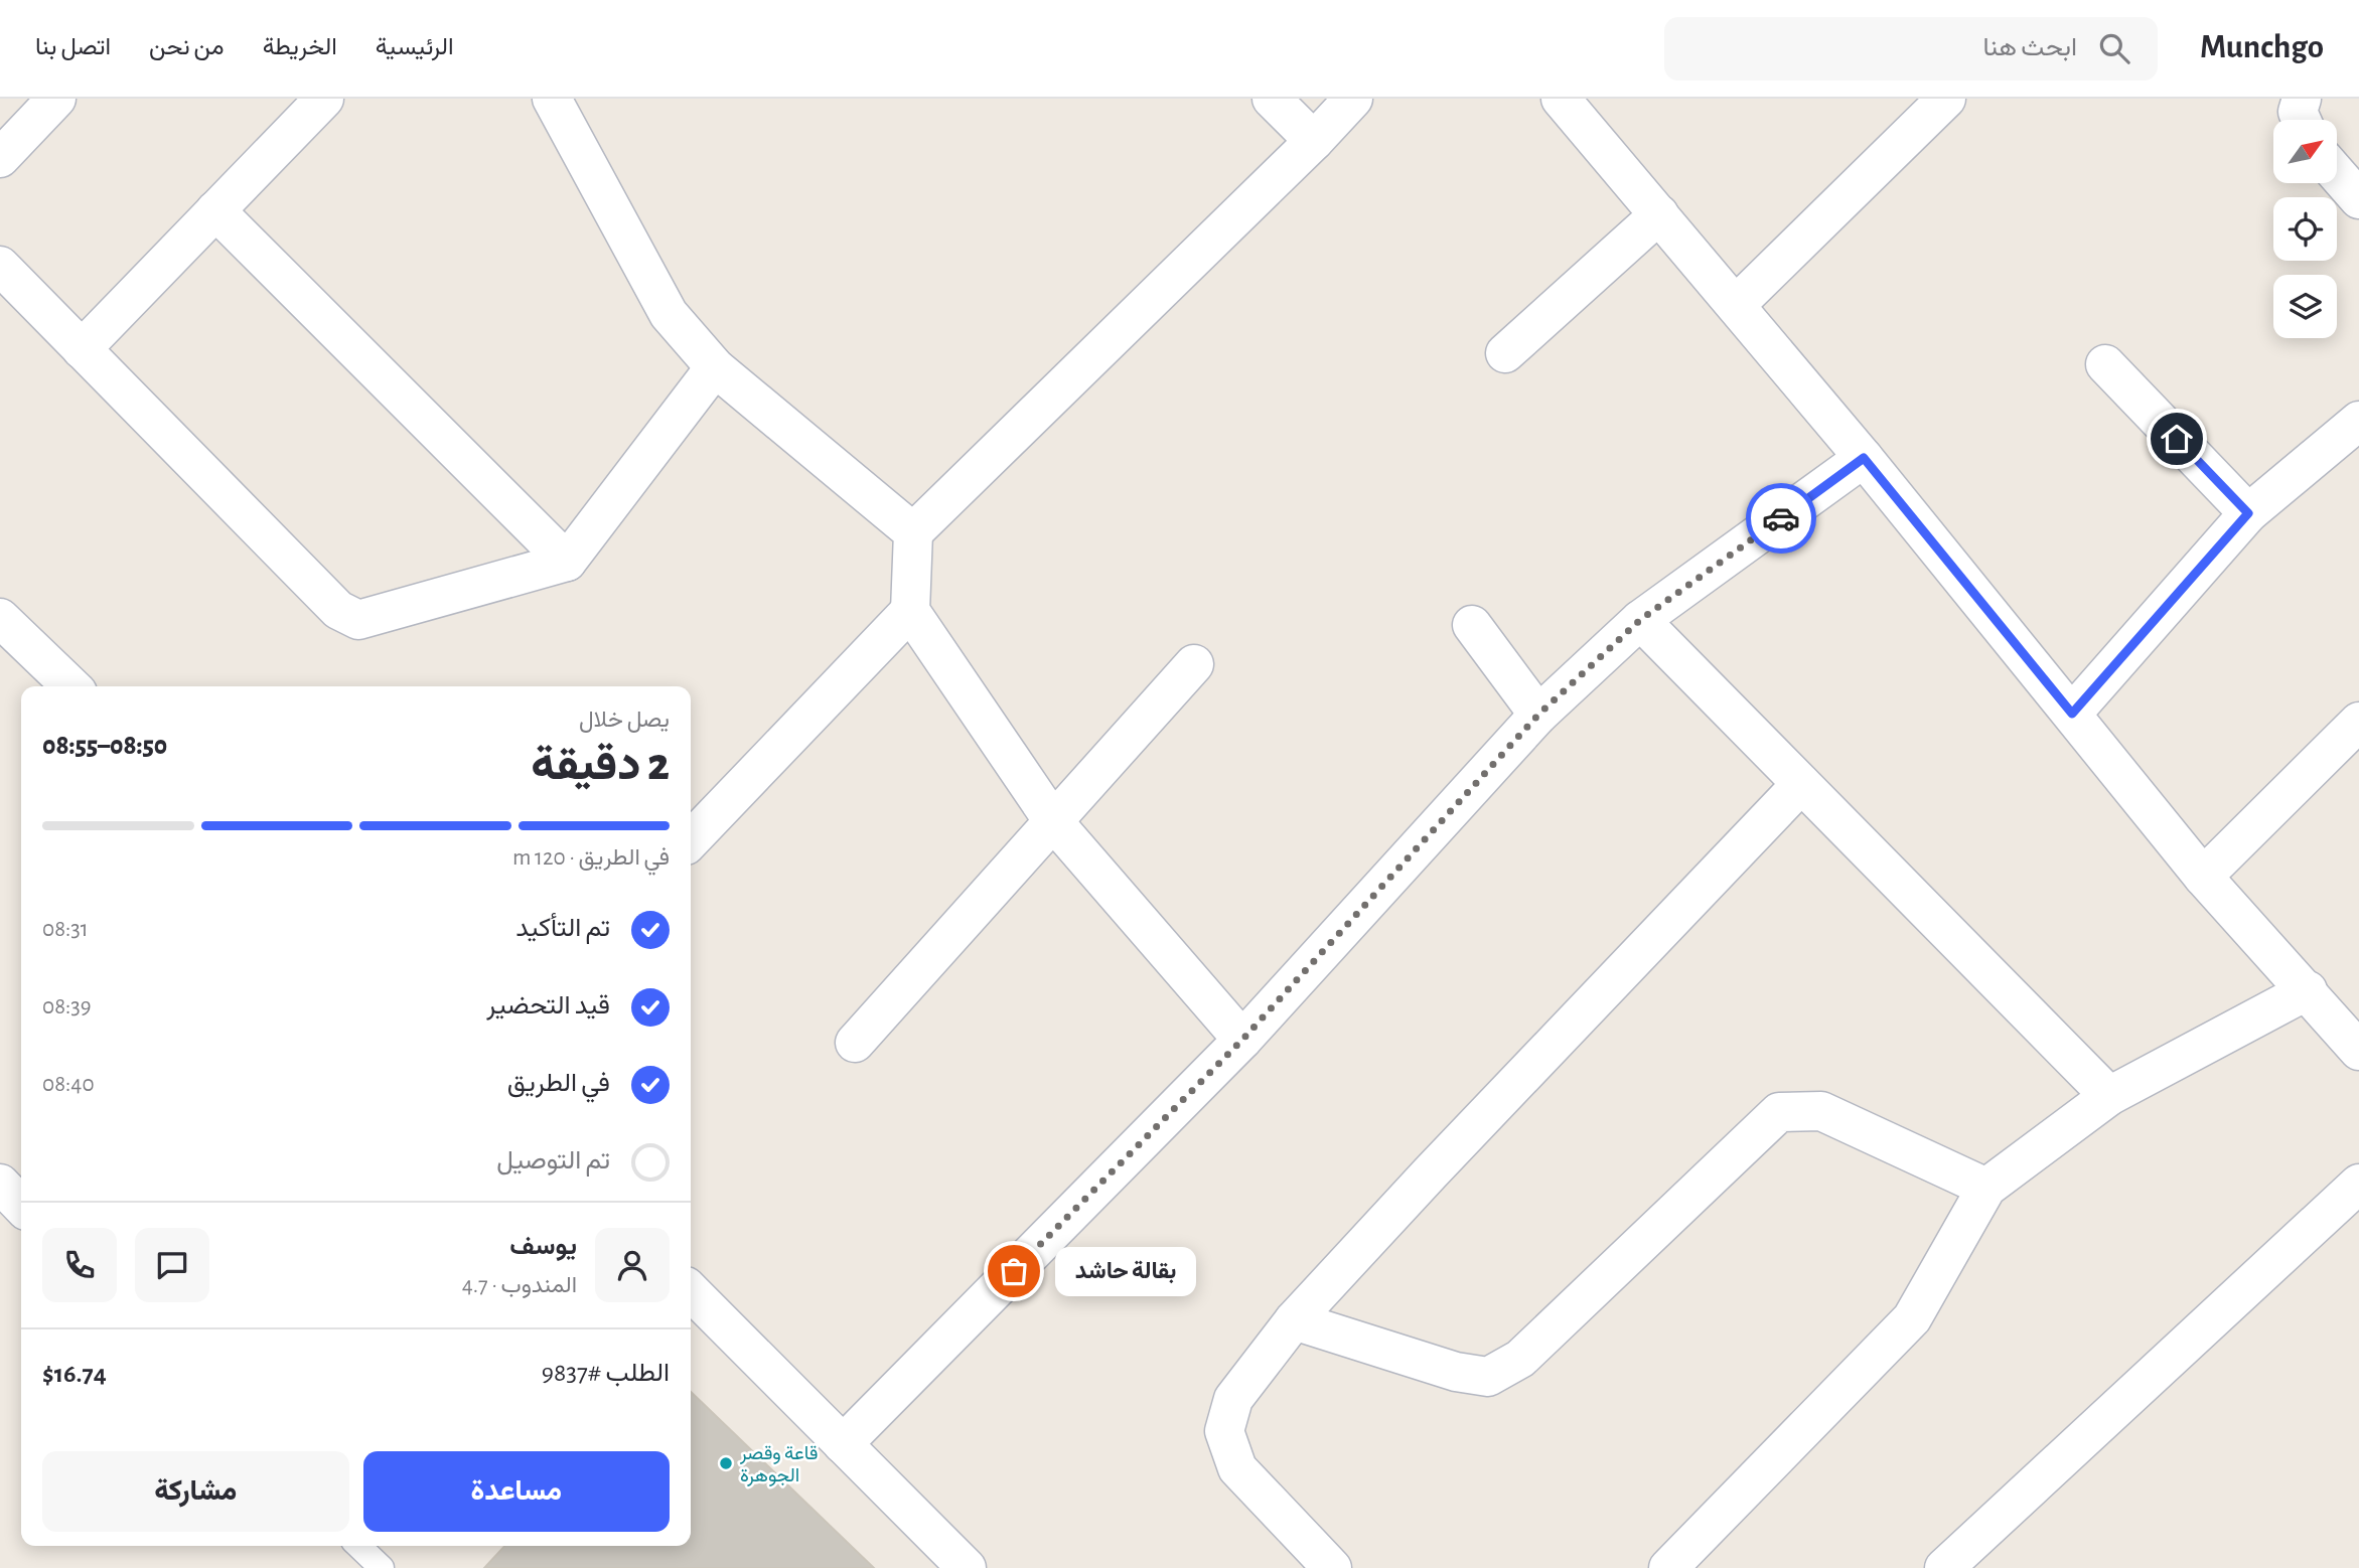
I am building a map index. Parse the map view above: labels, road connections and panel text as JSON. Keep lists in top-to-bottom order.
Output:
{
  "places": ["بقالة حاشد", "قاعة وقصر الجوهرة"],
  "north": "top right",
  "page": {
    "header": "Munchgo",
    "search": "ابحث هنا",
    "nav": [
      "الرئيسية",
      "الخريطة",
      "من نحن",
      "اتصل بنا"
    ],
    "heading": ["2 دقيقة", "يصل خلال", "08:50–08:55"],
    "panel": [
      "يوسف",
      "المندوب · 4.7",
      "الطلب #9837",
      "$16.74"
    ],
    "bar": "في الطريق · 120 m",
    "list": [
      ["تم التأكيد", "08:31"],
      ["قيد التحضير", "08:39"],
      ["في الطريق", "08:40"],
      "تم التوصيل"
    ],
    "bubble": "بقالة حاشد",
    "buttons": ["مساعدة", "مشاركة"]
  }
}
